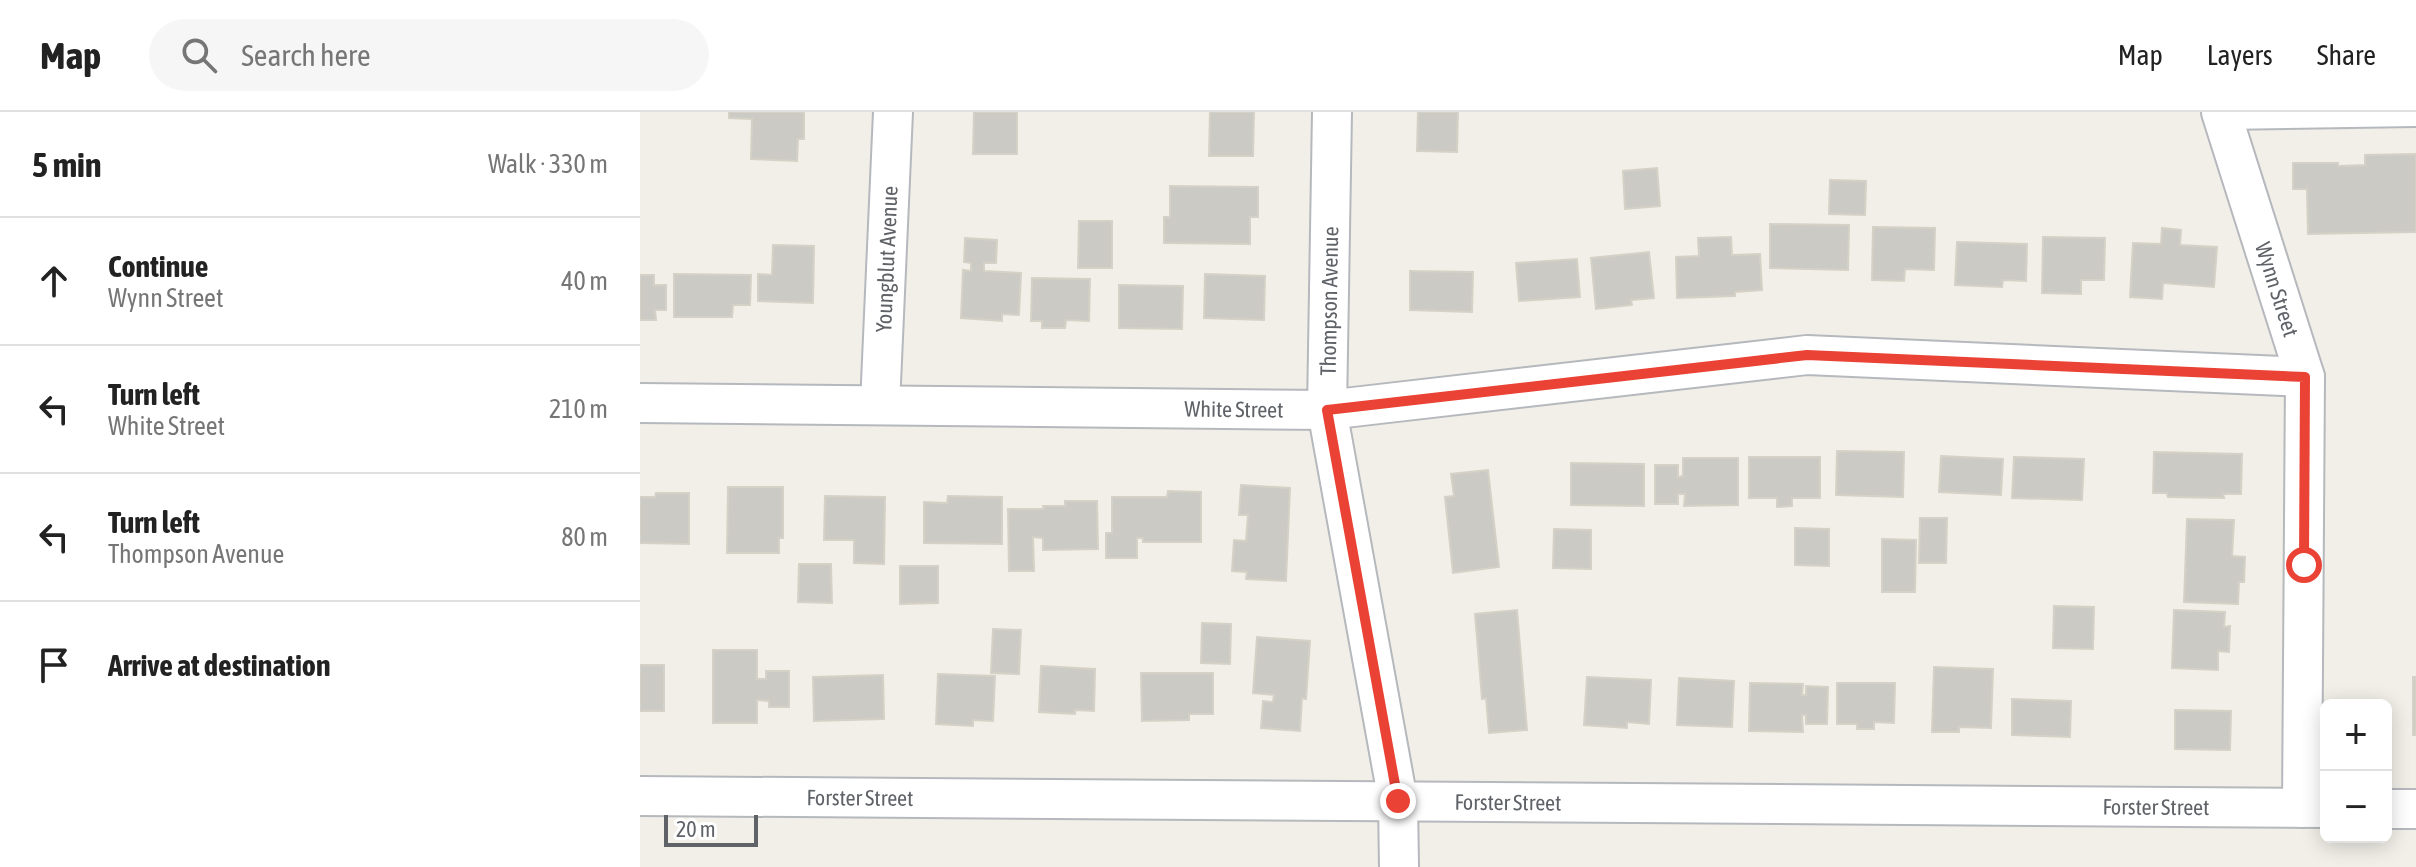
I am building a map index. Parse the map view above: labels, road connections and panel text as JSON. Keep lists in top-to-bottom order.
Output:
{
  "streets": {
    "street": [
      "Youngblut Avenue",
      "Wynn Street",
      "Thompson Avenue",
      "White Street",
      "Forster Street"
    ]
  },
  "crossings": [
    ["Youngblut Avenue", "White Street"],
    ["Wynn Street", "White Street"],
    ["Wynn Street", "Forster Street"],
    ["Thompson Avenue", "White Street"],
    ["Thompson Avenue", "Forster Street"]
  ],
  "scale_bar": "20 m",
  "page": {
    "header": "Map",
    "search": "Search here",
    "nav": ["Map", "Layers", "Share"],
    "heading": ["5 min", "Walk · 330 m"],
    "list": [
      ["Continue", "Wynn Street", "40 m"],
      ["Turn left", "White Street", "210 m"],
      ["Turn left", "Thompson Avenue", "80 m"],
      "Arrive at destination"
    ],
    "map_buttons": ["+", "−"],
    "scale": "20 m"
  }
}
